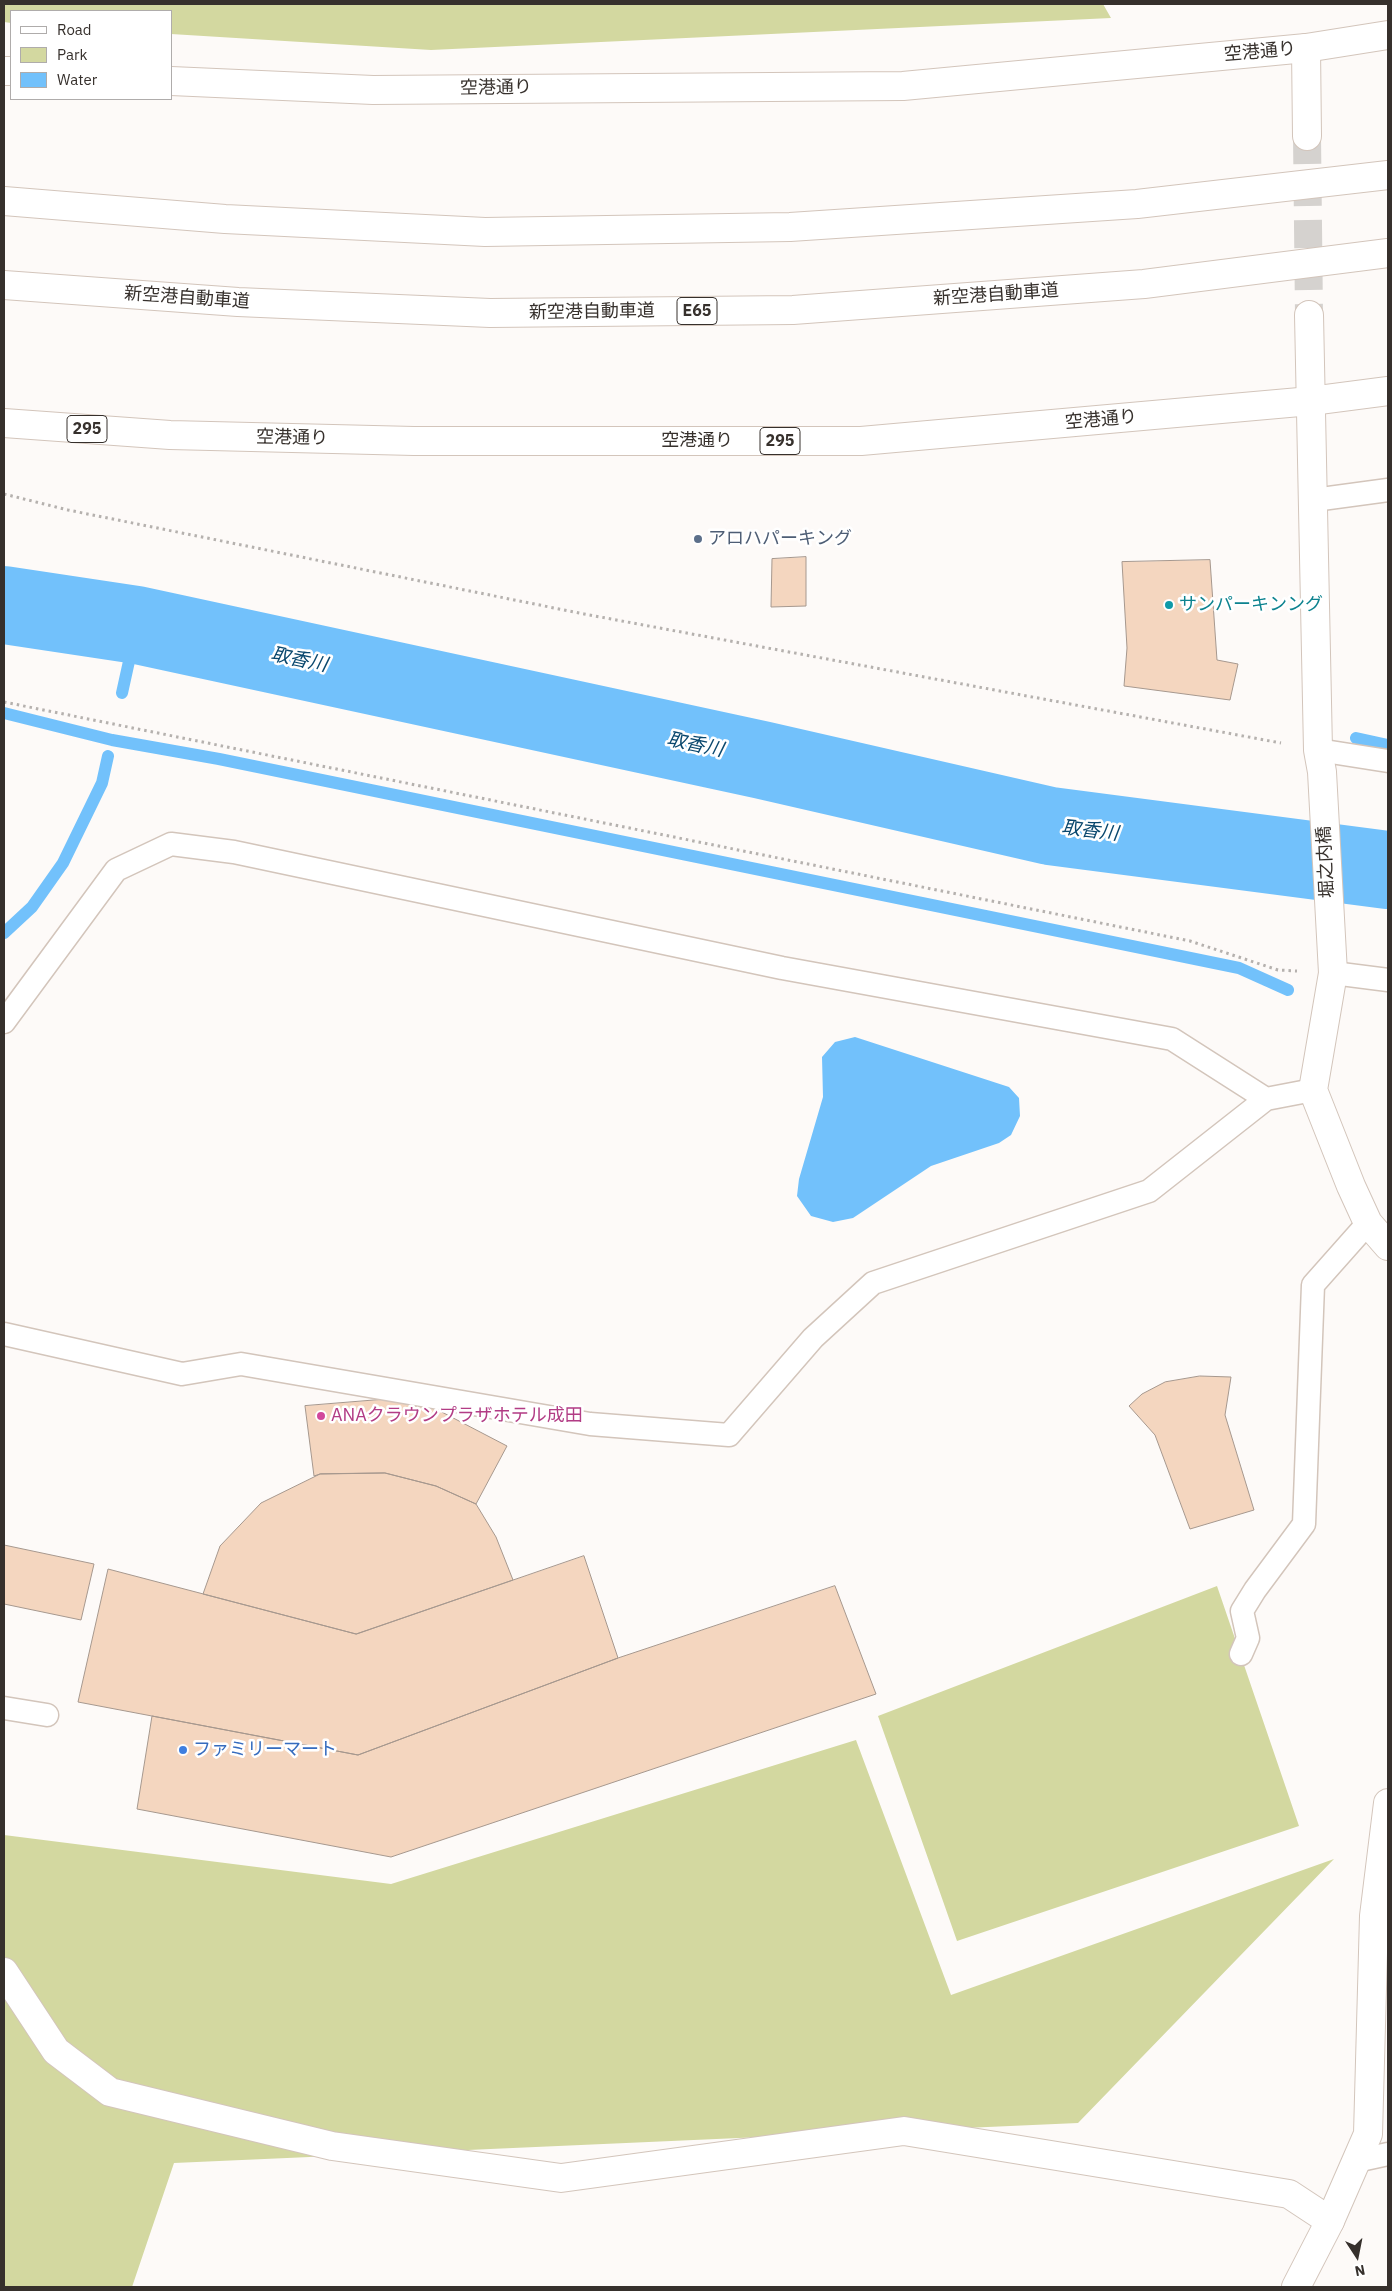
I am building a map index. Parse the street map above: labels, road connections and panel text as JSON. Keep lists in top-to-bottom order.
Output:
{
  "streets": {
    "main road": [
      "空港通り",
      "新空港自動車道",
      "E65",
      "295",
      "堀之内橋"
    ]
  },
  "crossings": [
    ["空港通り", "堀之内橋"]
  ],
  "water": ["取香川"],
  "places": [
    "アロハパーキング",
    "サンパーキンング",
    "ANAクラウンプラザホテル成田",
    "ファミリーマート"
  ],
  "legend": ["Road", "Park", "Water"],
  "north": "bottom"
}
